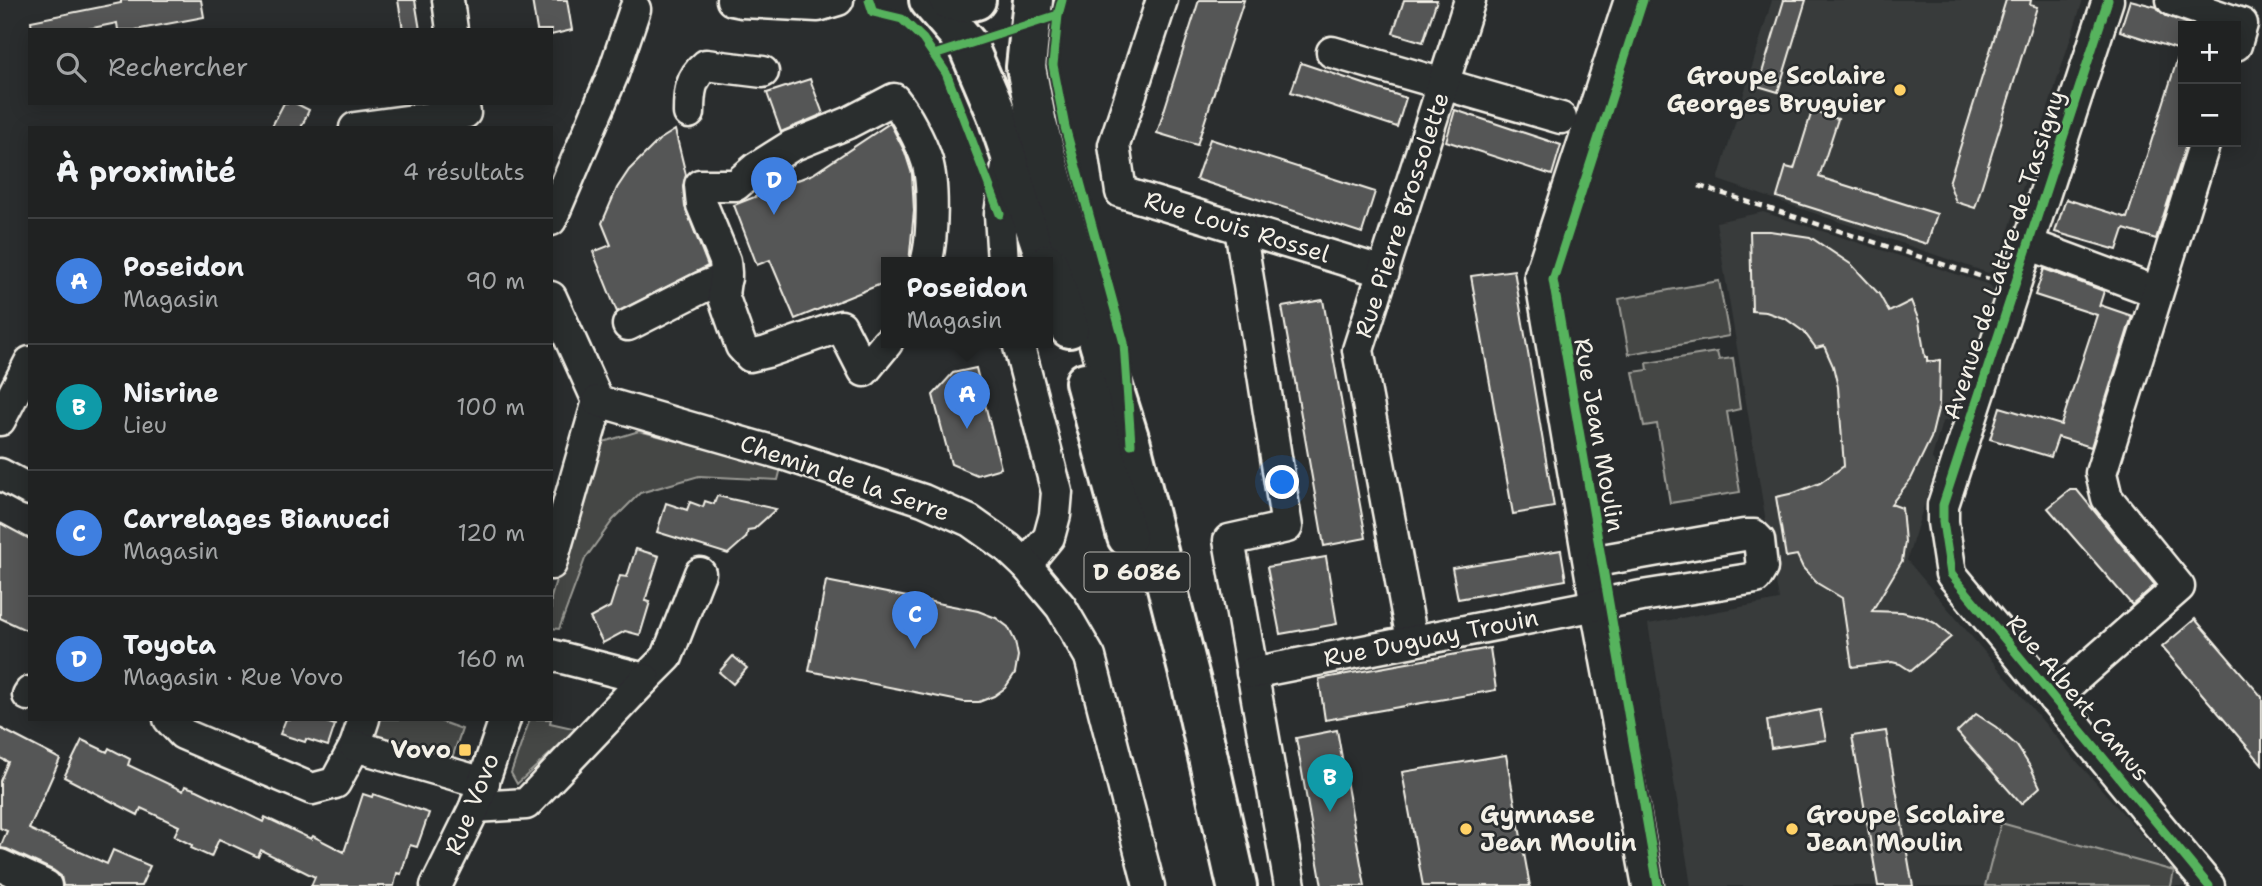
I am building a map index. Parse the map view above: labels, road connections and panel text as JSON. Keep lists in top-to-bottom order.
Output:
{
  "streets": {
    "main road": ["D 6086"],
    "street": [
      "Rue Pierre Brossolette",
      "Rue Louis Rossel",
      "Avenue de Lattre de Tassigny",
      "Rue Jean Moulin",
      "Chemin de la Serre",
      "Rue Duguay Trouin",
      "Rue Albert Camus",
      "Rue Vovo"
    ]
  },
  "crossings": [
    ["Rue Pierre Brossolette", "Rue Louis Rossel"],
    ["Rue Pierre Brossolette", "Rue Duguay Trouin"],
    ["Avenue de Lattre de Tassigny", "Rue Albert Camus"],
    ["Rue Jean Moulin", "Rue Duguay Trouin"]
  ],
  "places": {
    "other": ["Groupe Scolaire Georges Bruguier", "Gymnase Jean Moulin", "Groupe Scolaire Jean Moulin"],
    "transit": ["Vovo"]
  },
  "page": {
    "map_buttons": ["+", "−"],
    "search": "Rechercher",
    "heading": ["À proximité", "4 résultats"],
    "pins": [
      "D",
      "A",
      "C",
      "B"
    ],
    "list": [
      {
        "mark": "A",
        "name": "Poseidon",
        "note": "Magasin",
        "value": "90 m"
      },
      {
        "mark": "B",
        "name": "Nisrine",
        "note": "Lieu",
        "value": "100 m"
      },
      {
        "mark": "C",
        "name": "Carrelages Bianucci",
        "note": "Magasin",
        "value": "120 m"
      },
      {
        "mark": "D",
        "name": "Toyota",
        "note": "Magasin · Rue Vovo",
        "value": "160 m"
      }
    ],
    "popup": ["Poseidon", "Magasin"]
  }
}
